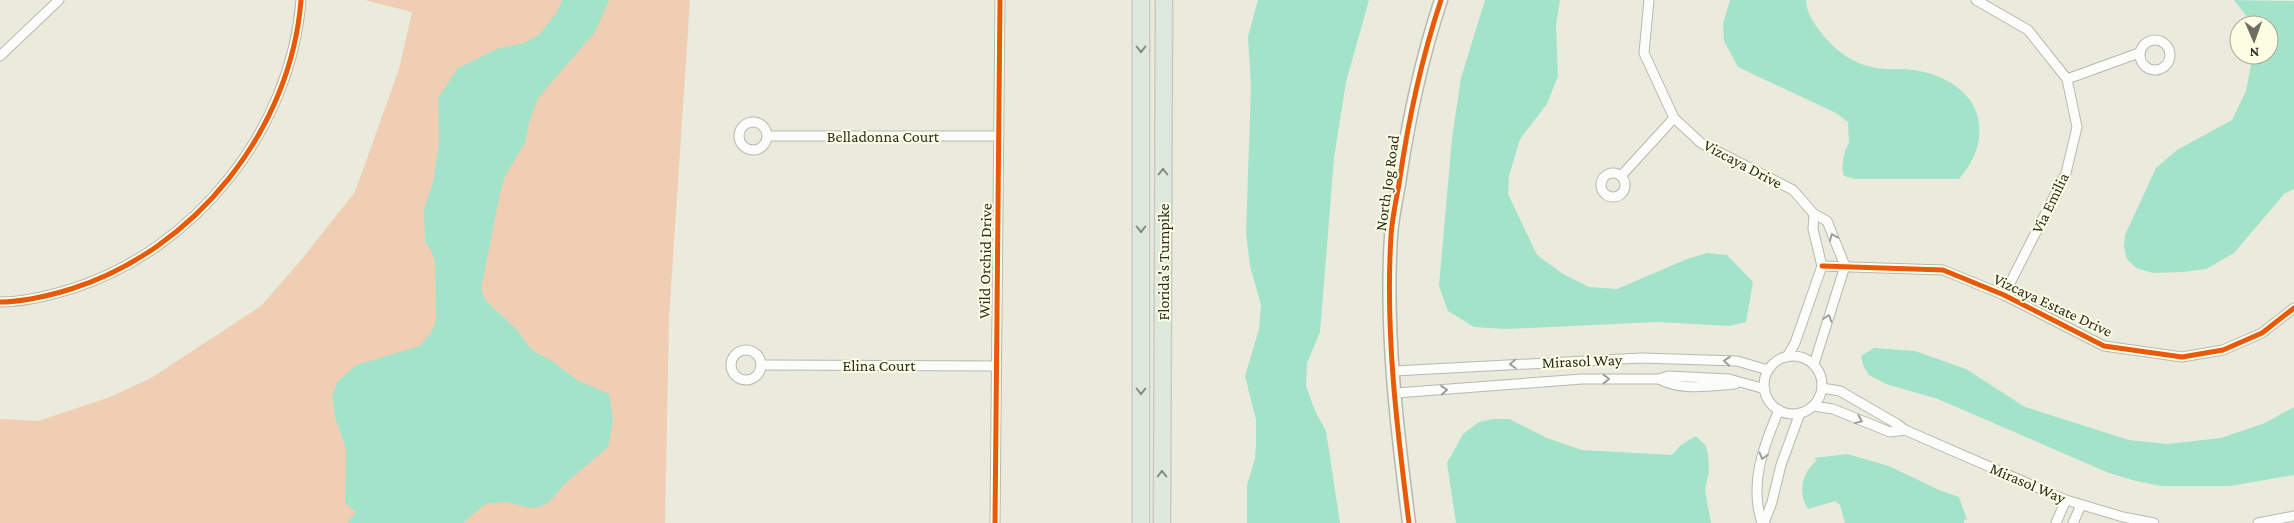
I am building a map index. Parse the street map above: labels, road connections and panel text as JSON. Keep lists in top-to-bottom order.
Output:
{
  "streets": {
    "highway": ["Florida's Turnpike"],
    "street": [
      "Belladonna Court",
      "Vizcaya Drive",
      "North Jog Road",
      "Via Emilia",
      "Wild Orchid Drive",
      "Vizcaya Estate Drive",
      "Mirasol Way",
      "Elina Court"
    ]
  },
  "crossings": [
    ["Belladonna Court", "Wild Orchid Drive"],
    ["Vizcaya Drive", "Vizcaya Estate Drive"],
    ["North Jog Road", "Mirasol Way"],
    ["Via Emilia", "Vizcaya Estate Drive"],
    ["Wild Orchid Drive", "Elina Court"]
  ],
  "north": "bottom"
}
